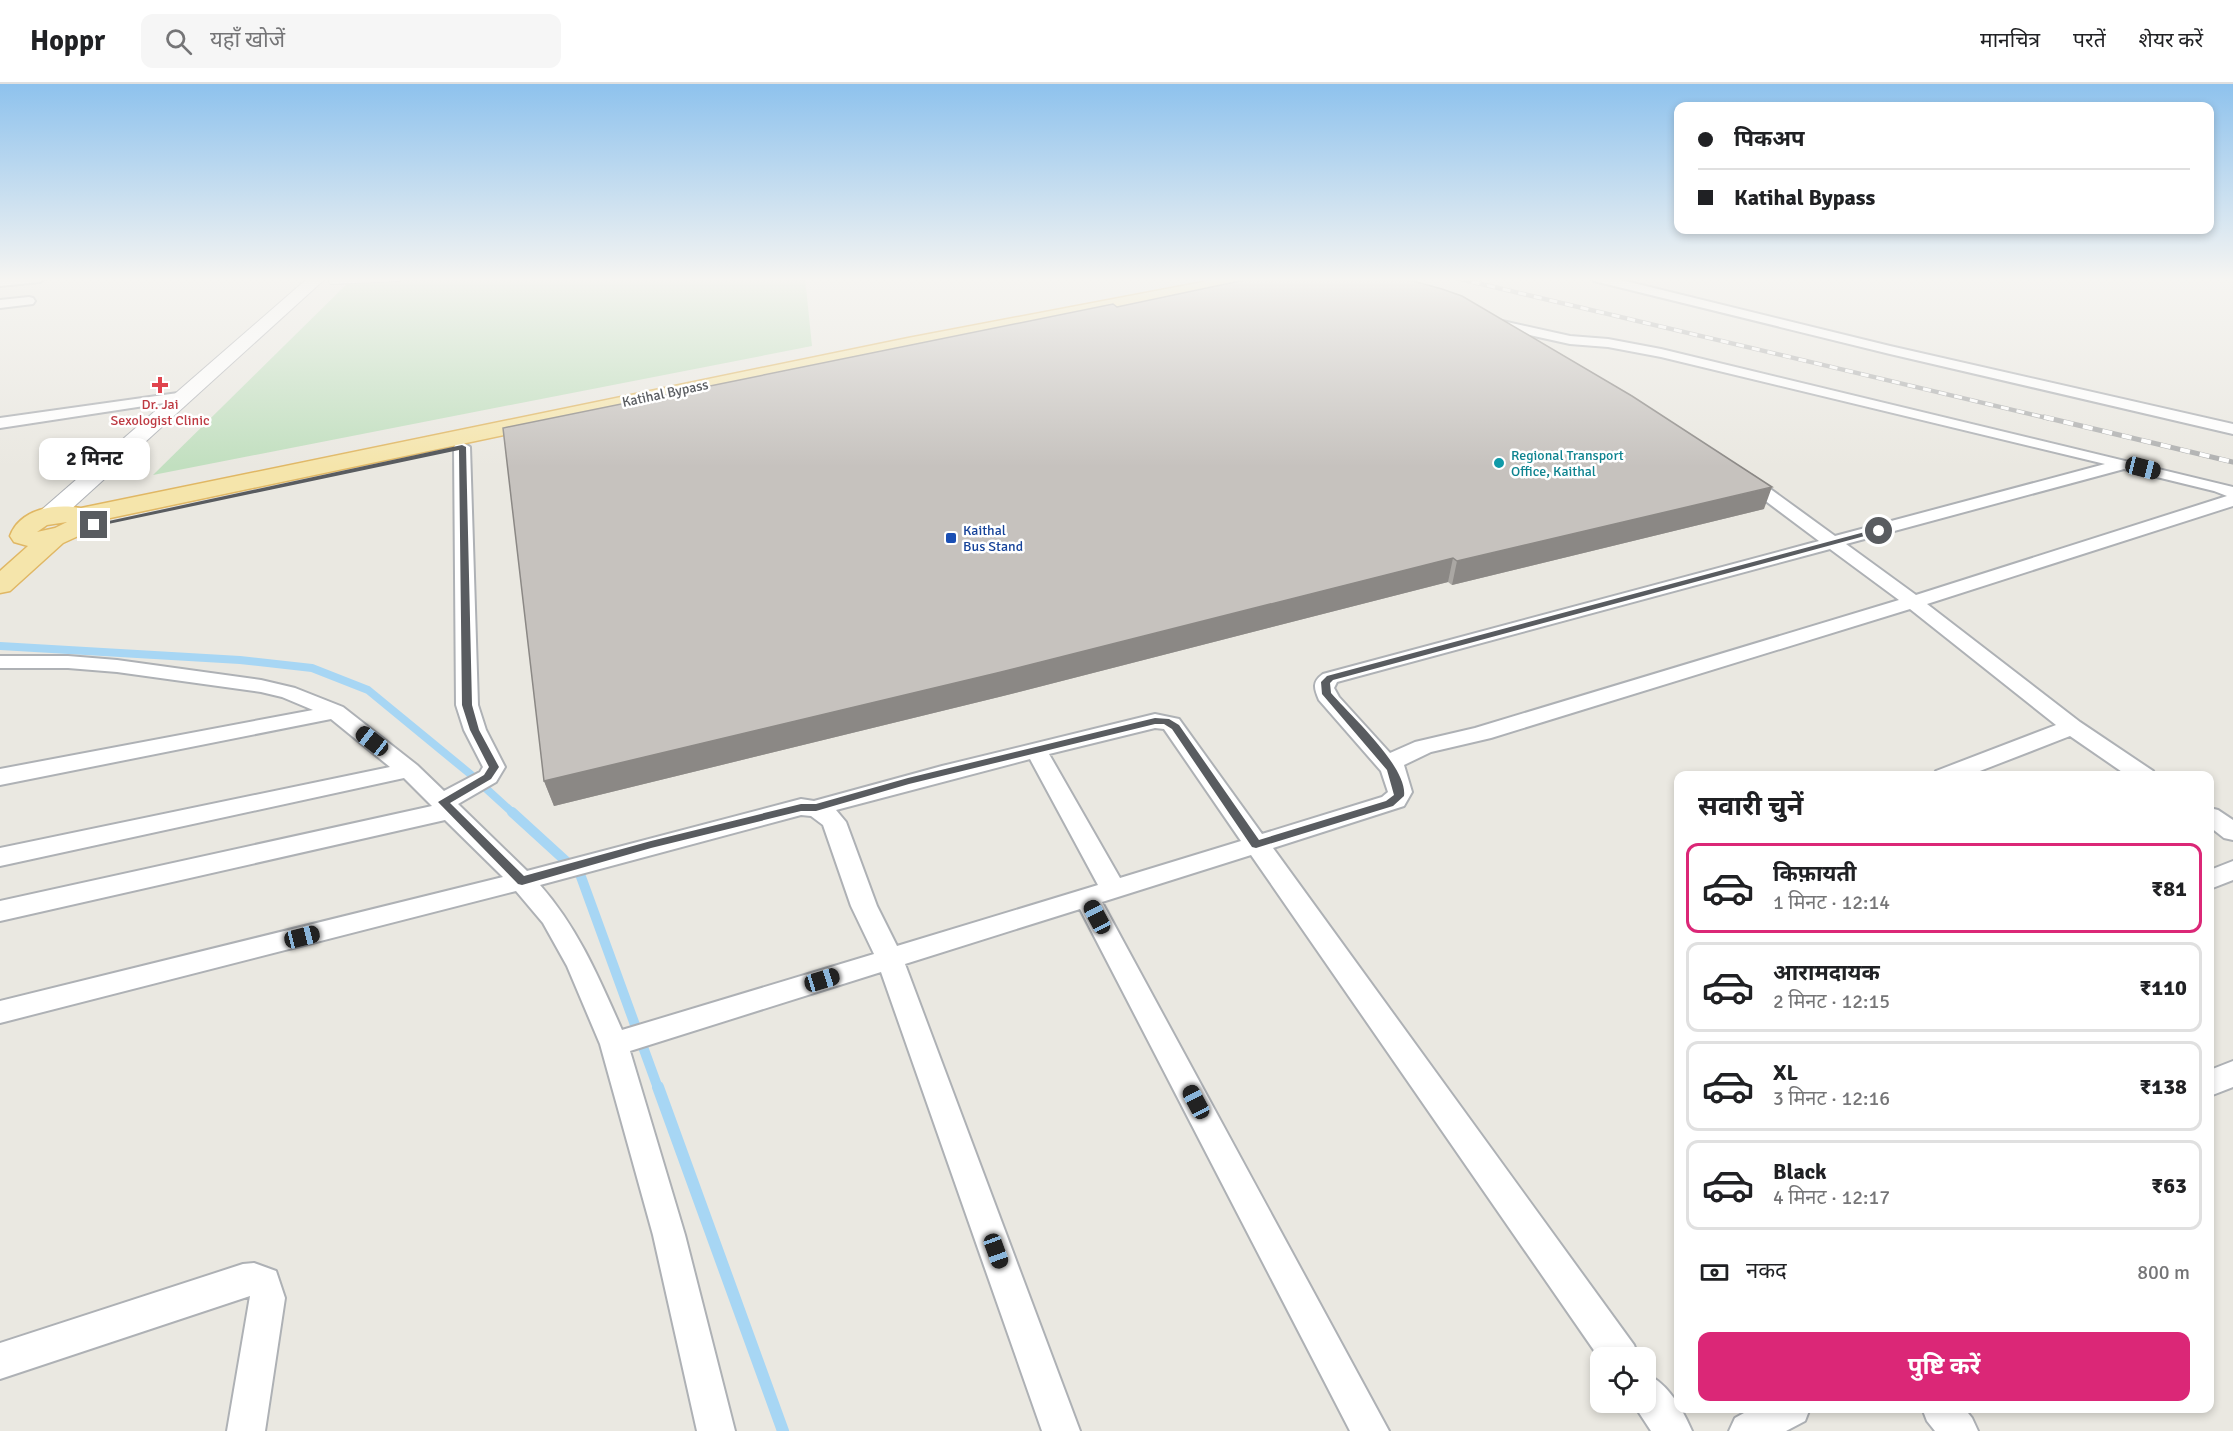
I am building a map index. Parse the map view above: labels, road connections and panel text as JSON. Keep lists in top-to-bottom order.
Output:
{
  "streets": {
    "main road": ["Katihal Bypass"]
  },
  "places": {
    "health": ["Dr. Jai Sexologist Clinic"],
    "other": ["Regional Transport Office, Kaithal"],
    "transit": ["Kaithal Bus Stand"]
  },
  "page": {
    "header": "Hoppr",
    "search": "यहाँ खोजें",
    "nav": ["मानचित्र", "परतें", "शेयर करें"],
    "banner": ["पिकअप", "Katihal Bypass"],
    "bubble": "2 मिनट",
    "heading": "सवारी चुनें",
    "list": [
      {
        "name": "किफ़ायती",
        "note": "1 मिनट · 12:14",
        "value": "₹81"
      },
      {
        "name": "आरामदायक",
        "note": "2 मिनट · 12:15",
        "value": "₹110"
      },
      {
        "name": "XL",
        "note": "3 मिनट · 12:16",
        "value": "₹138"
      },
      {
        "name": "Black",
        "note": "4 मिनट · 12:17",
        "value": "₹63"
      }
    ],
    "pay": ["नकद", "800 m"],
    "buttons": "पुष्टि करें"
  }
}
